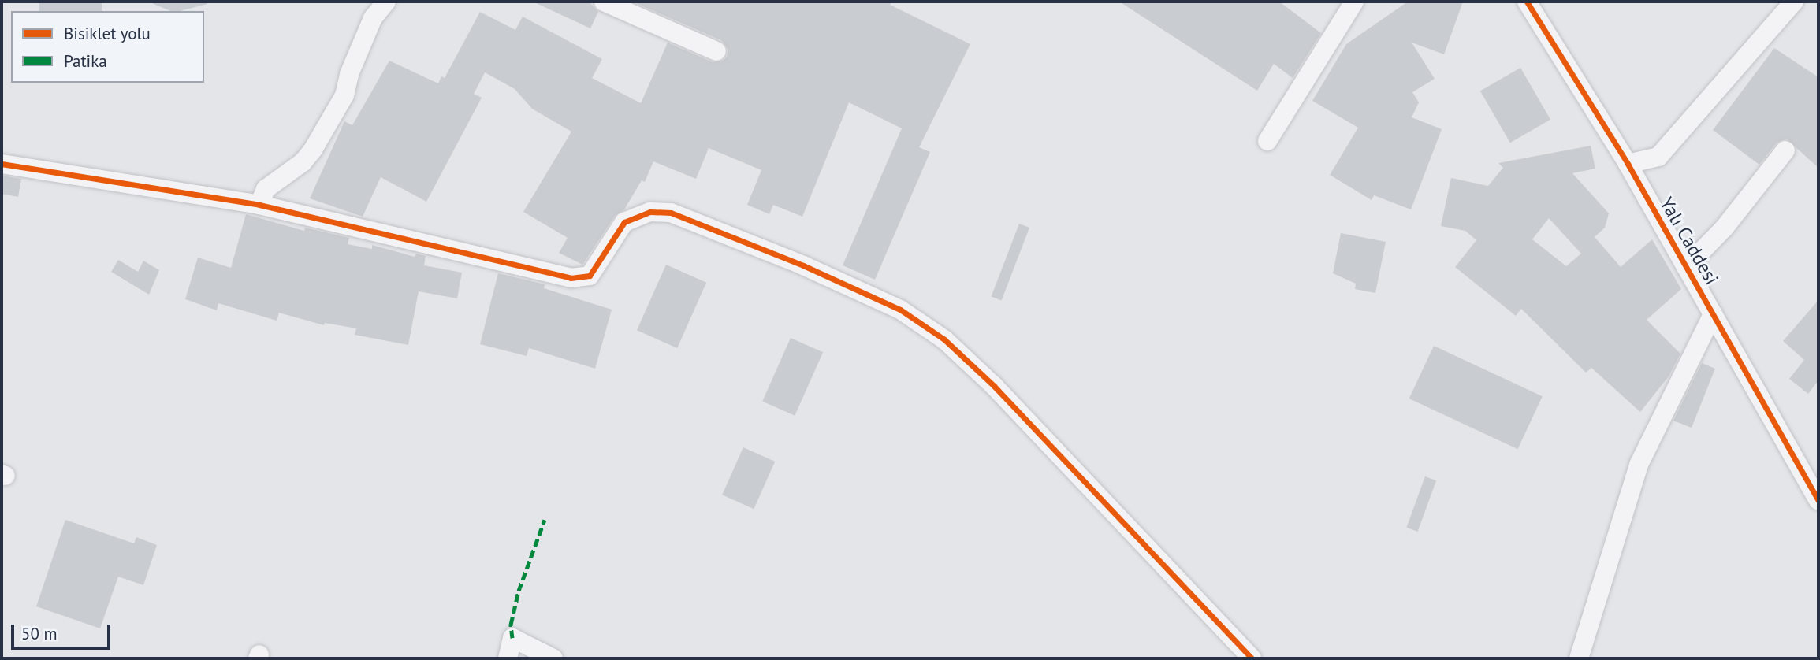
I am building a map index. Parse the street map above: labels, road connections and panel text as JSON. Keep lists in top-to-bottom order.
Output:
{
  "streets": {
    "street": ["Yalı Caddesi"]
  },
  "legend": ["Bisiklet yolu", "Patika"],
  "scale_bar": "50 m"
}
